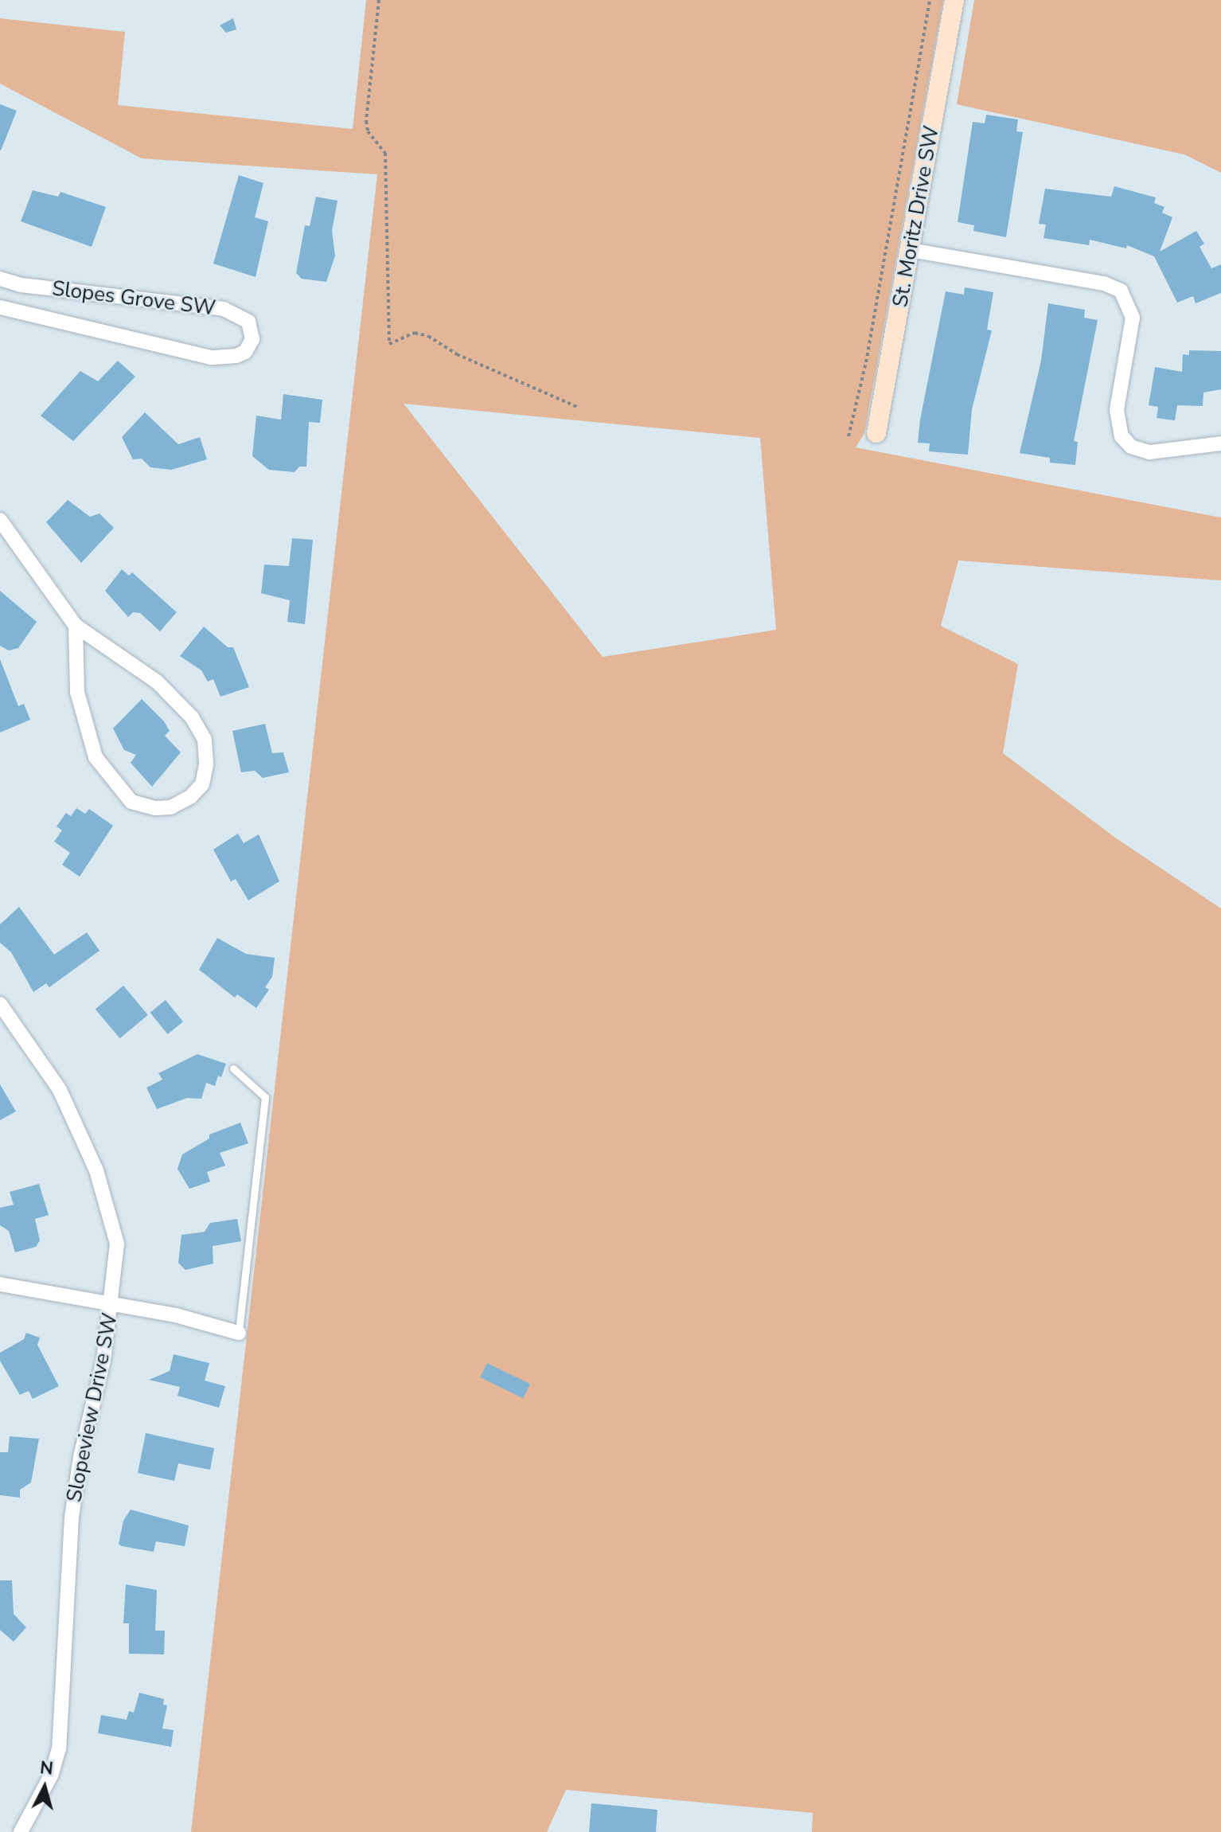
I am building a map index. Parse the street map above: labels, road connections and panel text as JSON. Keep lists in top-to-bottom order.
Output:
{
  "streets": {
    "street": ["St. Moritz Drive SW", "Slopes Grove SW", "Slopeview Drive SW"]
  },
  "north": "top"
}
